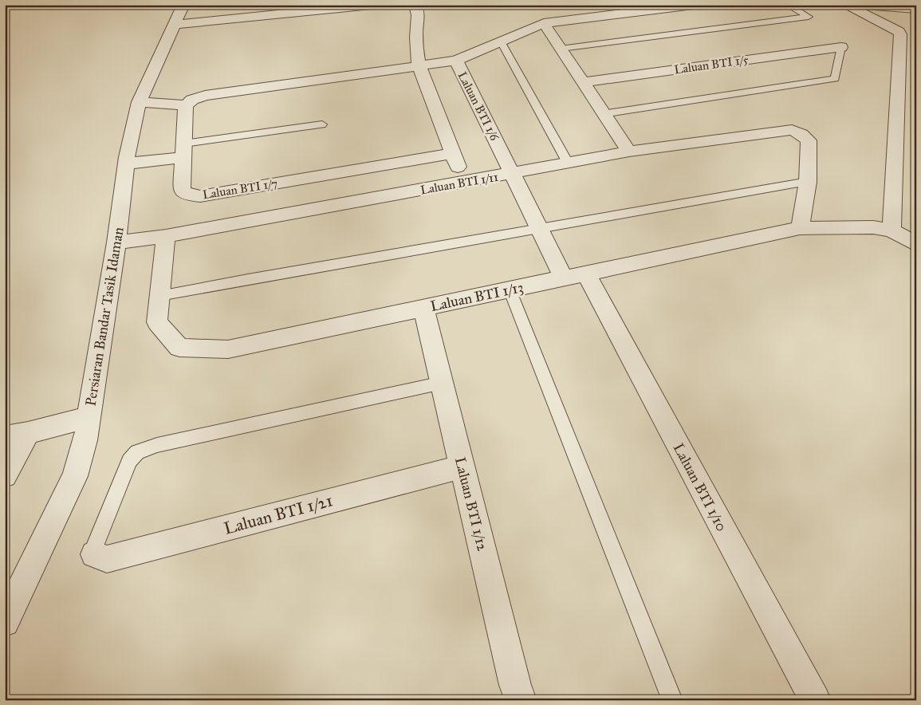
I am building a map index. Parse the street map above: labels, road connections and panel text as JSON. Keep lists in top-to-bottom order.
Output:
{
  "streets": {
    "street": [
      "Laluan BTI 1/5",
      "Laluan BTI 1/6",
      "Laluan BTI 1/11",
      "Laluan BTI 1/7",
      "Laluan BTI 1/13",
      "Persiaran Bandar Tasik Idaman",
      "Laluan BTI 1/10",
      "Laluan BTI 1/12",
      "Laluan BTI 1/21"
    ]
  },
  "crossings": [
    ["Laluan BTI 1/6", "Laluan BTI 1/11"],
    ["Laluan BTI 1/6", "Laluan BTI 1/10"],
    ["Laluan BTI 1/11", "Laluan BTI 1/13"],
    ["Laluan BTI 1/11", "Persiaran Bandar Tasik Idaman"],
    ["Laluan BTI 1/13", "Laluan BTI 1/10"],
    ["Laluan BTI 1/13", "Laluan BTI 1/12"],
    ["Laluan BTI 1/12", "Laluan BTI 1/21"]
  ]
}
